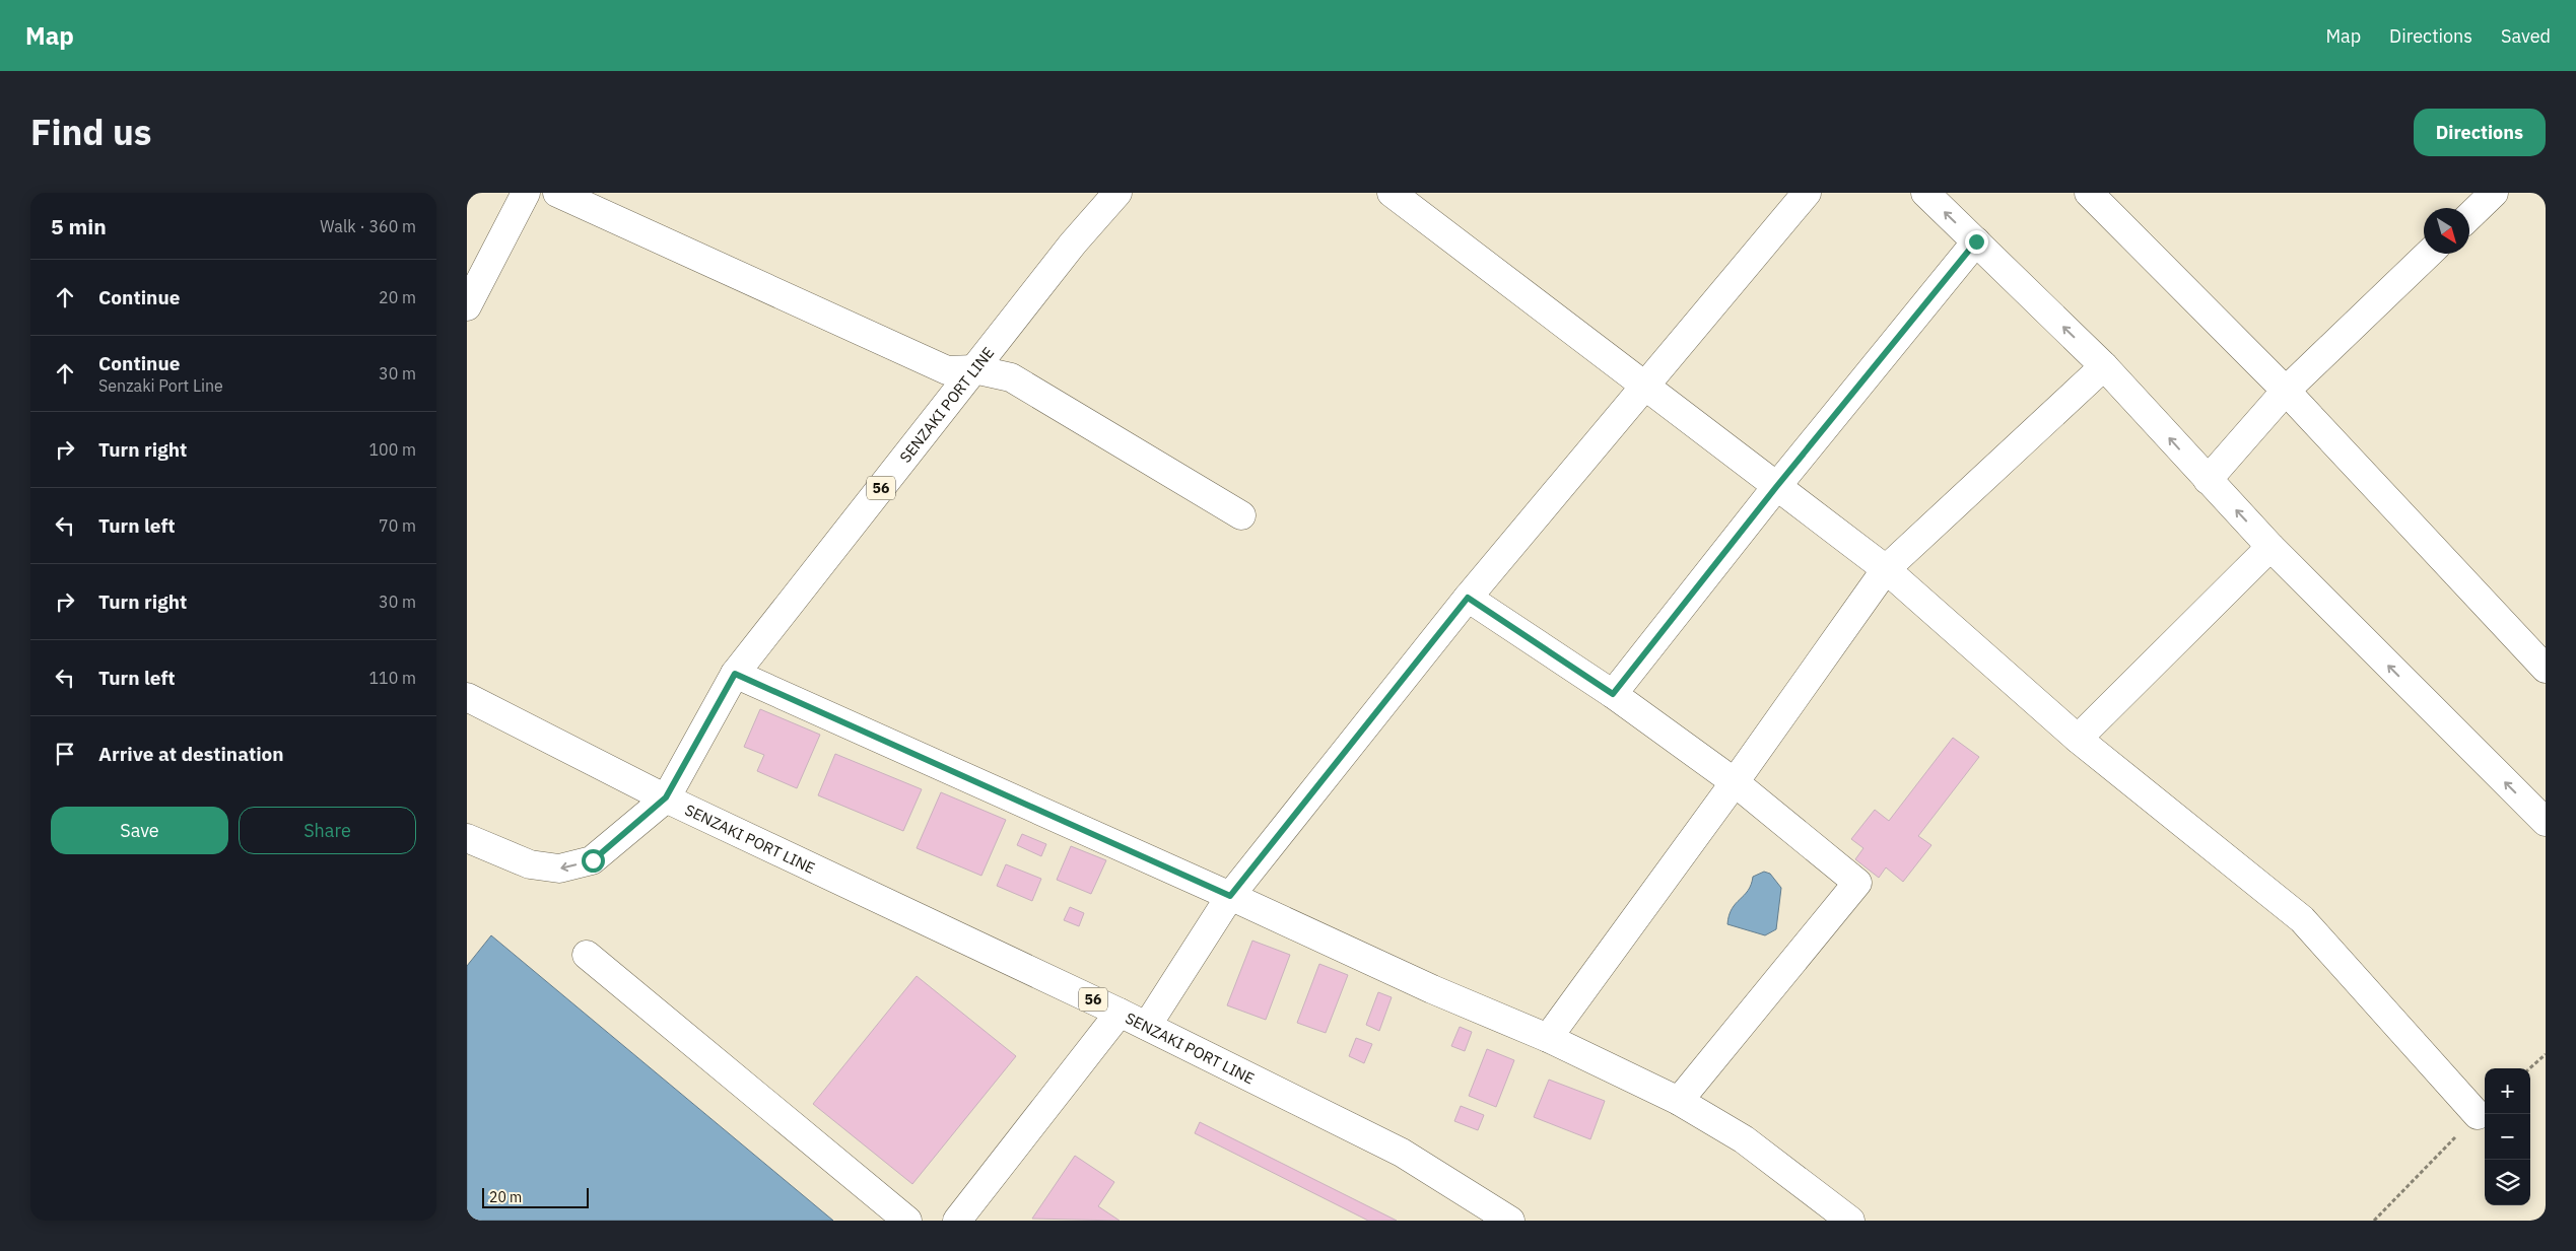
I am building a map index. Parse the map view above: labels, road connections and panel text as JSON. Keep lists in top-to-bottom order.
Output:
{
  "streets": {
    "street": ["SENZAKI PORT LINE", "56"]
  },
  "scale_bar": "20 m",
  "north": "bottom right",
  "page": {
    "header": "Map",
    "nav": ["Map", "Directions", "Saved"],
    "title": "Find us",
    "buttons": [
      "Directions",
      ["Save", "Share"]
    ],
    "heading": ["5 min", "Walk · 360 m"],
    "list": [
      ["Continue", "20 m"],
      ["Continue", "Senzaki Port Line", "30 m"],
      ["Turn right", "100 m"],
      ["Turn left", "70 m"],
      ["Turn right", "30 m"],
      ["Turn left", "110 m"],
      "Arrive at destination"
    ],
    "map_buttons": ["+", "−"],
    "scale": "20 m"
  }
}
